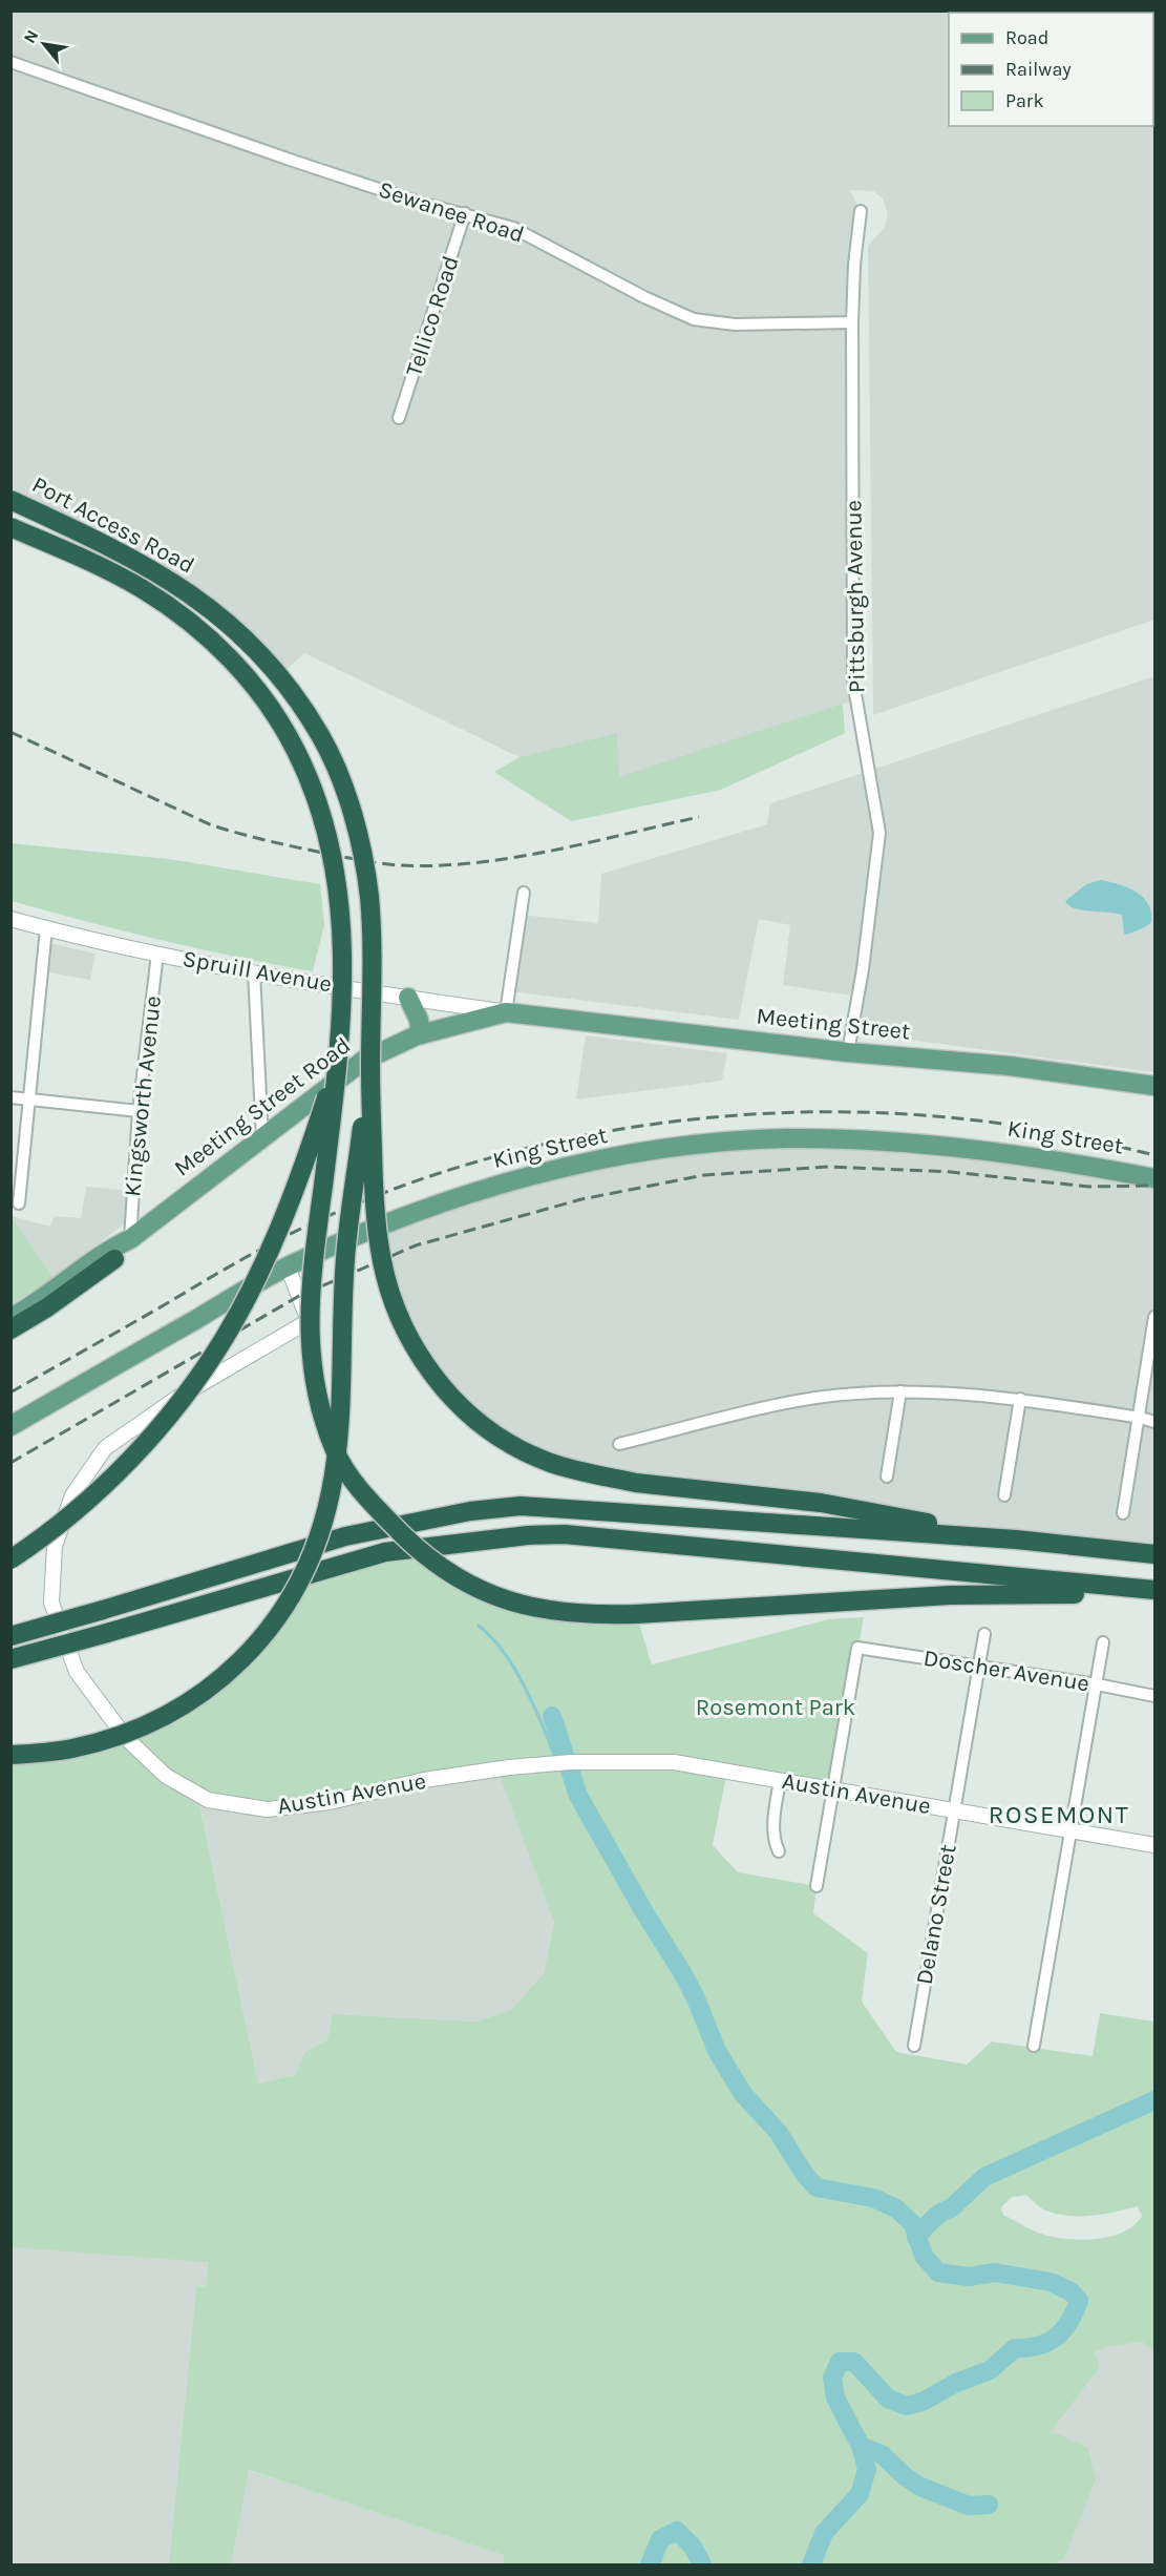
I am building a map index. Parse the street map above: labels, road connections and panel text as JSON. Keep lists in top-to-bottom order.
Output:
{
  "streets": {
    "highway": ["Port Access Road"],
    "main road": ["Meeting Street", "Meeting Street Road", "King Street"],
    "street": [
      "Sewanee Road",
      "Tellico Road",
      "Pittsburgh Avenue",
      "Spruill Avenue",
      "Kingsworth Avenue",
      "Doscher Avenue",
      "Austin Avenue",
      "Delano Street"
    ]
  },
  "crossings": [
    ["Sewanee Road", "Tellico Road"],
    ["Sewanee Road", "Pittsburgh Avenue"],
    ["Pittsburgh Avenue", "Meeting Street"],
    ["Spruill Avenue", "Meeting Street"],
    ["Spruill Avenue", "Kingsworth Avenue"],
    ["Spruill Avenue", "Meeting Street Road"],
    ["Meeting Street", "Meeting Street Road"],
    ["Kingsworth Avenue", "Meeting Street Road"],
    ["King Street", "Austin Avenue"],
    ["Doscher Avenue", "Austin Avenue"],
    ["Doscher Avenue", "Delano Street"],
    ["Austin Avenue", "Delano Street"]
  ],
  "districts": ["ROSEMONT"],
  "parks": ["Rosemont Park"],
  "legend": ["Road", "Railway", "Park"],
  "north": "top left"
}
